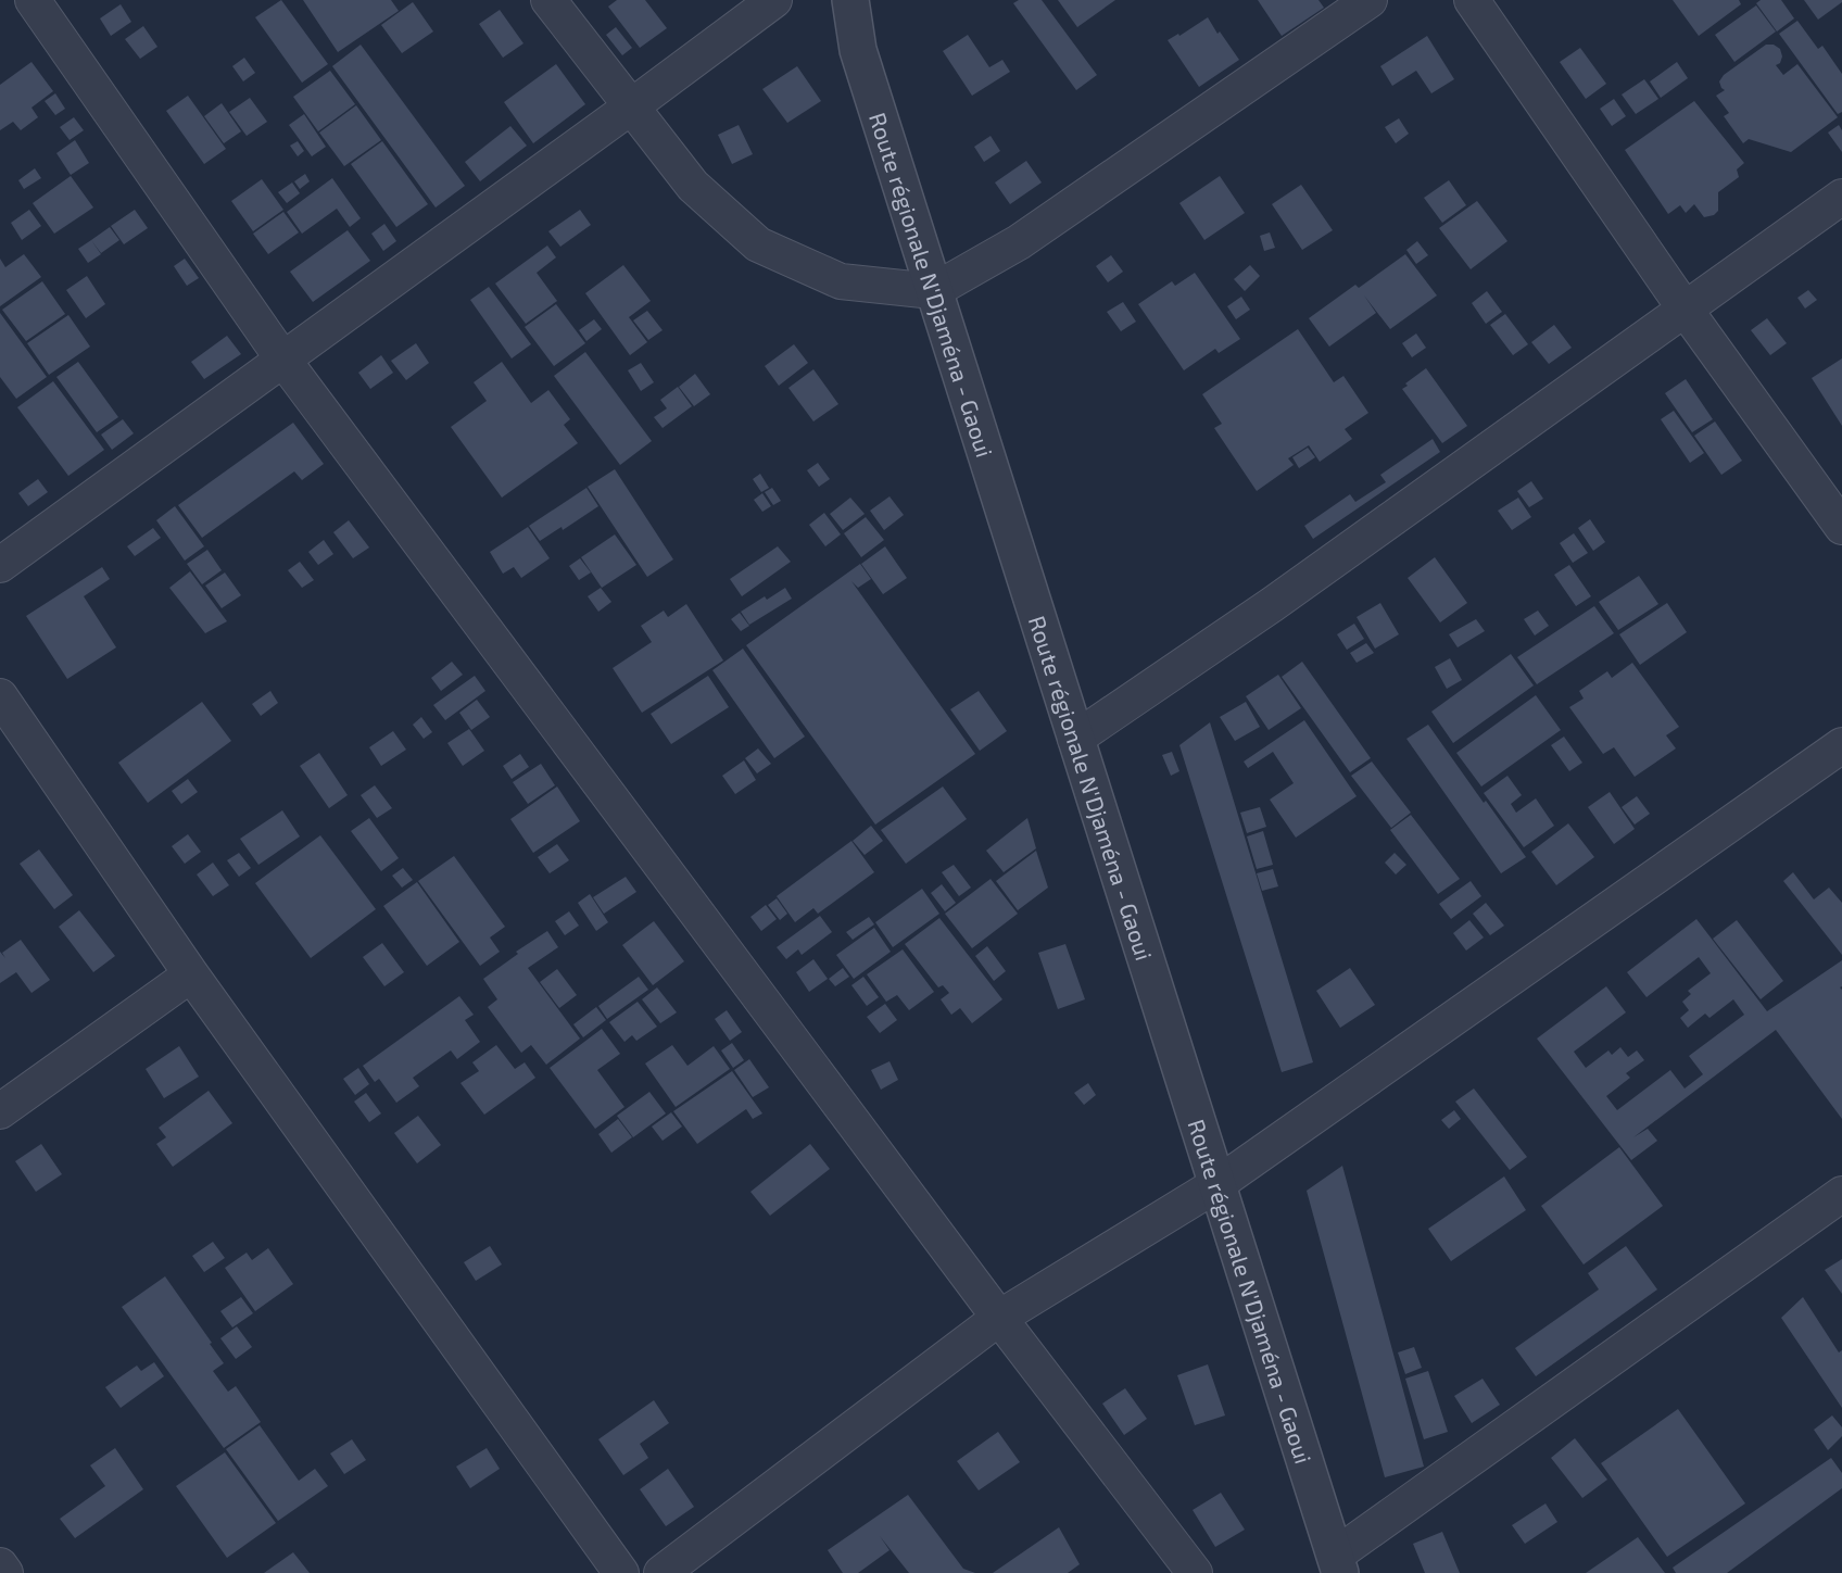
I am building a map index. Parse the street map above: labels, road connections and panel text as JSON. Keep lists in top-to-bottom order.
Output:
{
  "streets": {
    "street": ["Route régionale N'Djaména - Gaoui"]
  }
}
